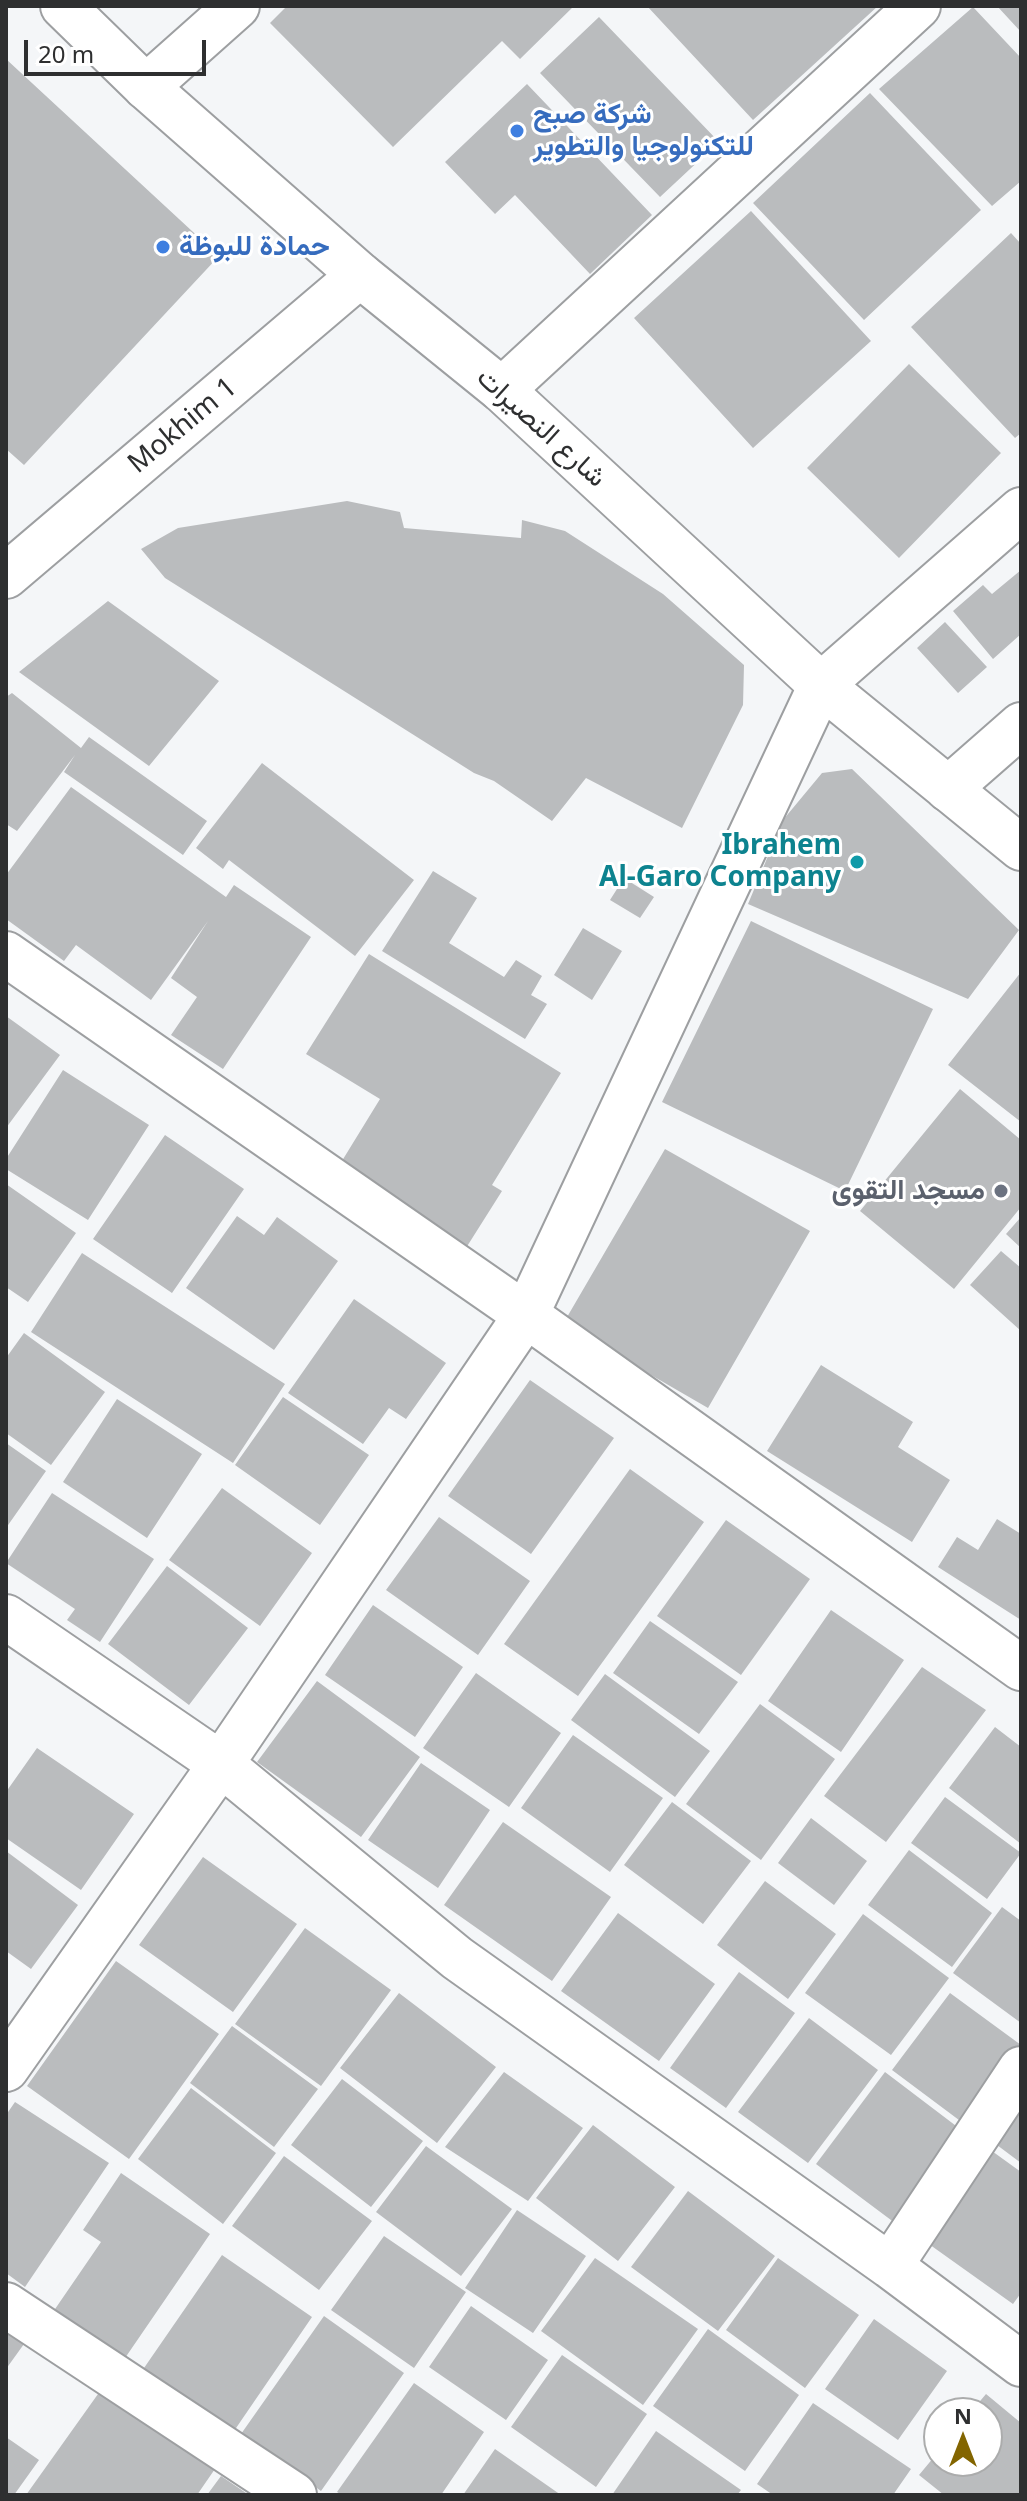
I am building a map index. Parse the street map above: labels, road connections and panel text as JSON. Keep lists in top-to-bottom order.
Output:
{
  "streets": {
    "street": ["Mokhim 1", "شارع النصيرات"]
  },
  "crossings": [
    ["Mokhim 1", "شارع النصيرات"]
  ],
  "places": [
    "شركة صبح للتكنولوجيا والتطوير",
    "حمادة للبوظة",
    "Ibrahem Al-Garo Company",
    "مسجد التقوى"
  ],
  "scale_bar": "20 m",
  "north": "top"
}
